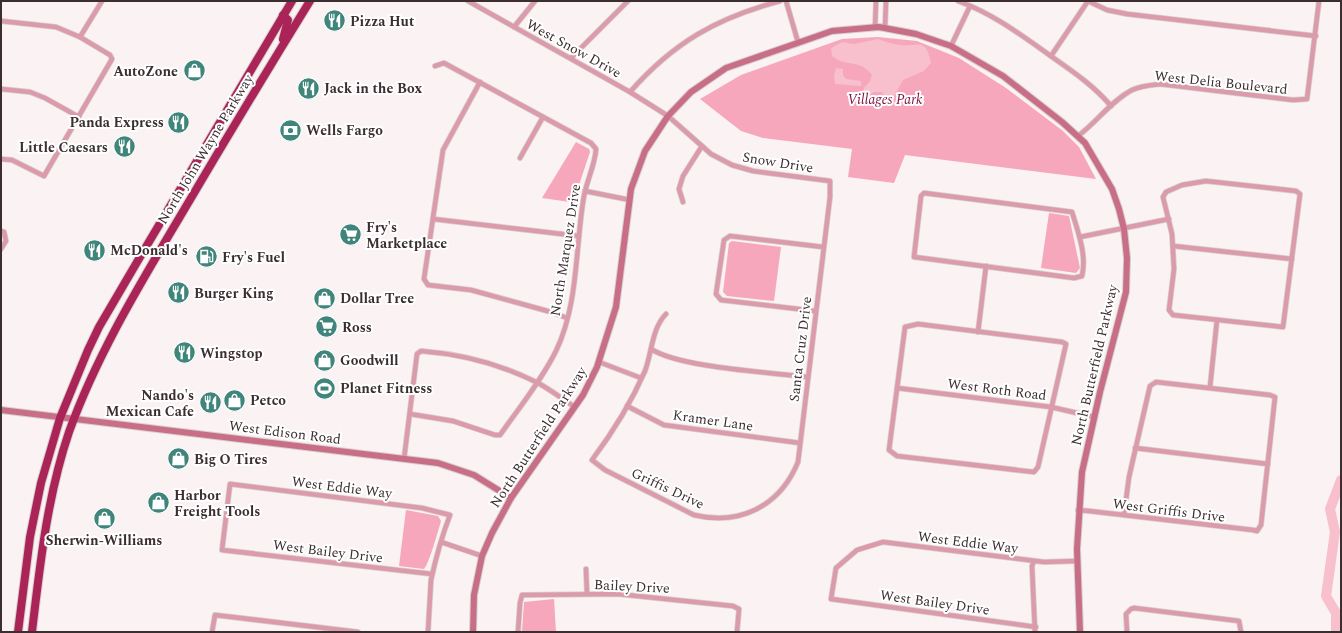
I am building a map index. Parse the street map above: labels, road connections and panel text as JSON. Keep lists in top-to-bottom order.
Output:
{
  "streets": {
    "highway": ["North John Wayne Parkway"],
    "street": [
      "West Snow Drive",
      "West Delia Boulevard",
      "Snow Drive",
      "North Marquez Drive",
      "Santa Cruz Drive",
      "North Butterfield Parkway",
      "West Roth Road",
      "Kramer Lane",
      "West Edison Road",
      "West Eddie Way",
      "Griffis Drive",
      "West Griffis Drive",
      "West Bailey Drive",
      "Bailey Drive"
    ]
  },
  "crossings": [
    ["West Snow Drive", "Snow Drive"],
    ["West Snow Drive", "North Butterfield Parkway"],
    ["West Delia Boulevard", "North Butterfield Parkway"],
    ["North John Wayne Parkway", "West Edison Road"],
    ["Snow Drive", "Santa Cruz Drive"],
    ["Snow Drive", "North Butterfield Parkway"],
    ["Santa Cruz Drive", "Kramer Lane"],
    ["Santa Cruz Drive", "Griffis Drive"],
    ["North Butterfield Parkway", "West Roth Road"],
    ["North Butterfield Parkway", "West Edison Road"],
    ["North Butterfield Parkway", "West Eddie Way"],
    ["North Butterfield Parkway", "West Griffis Drive"],
    ["Kramer Lane", "Griffis Drive"],
    ["West Eddie Way", "West Bailey Drive"]
  ],
  "parks": ["Villages Park"],
  "places": {
    "restaurant": [
      "Pizza Hut",
      "Jack in the Box",
      "Panda Express",
      "Little Caesars",
      "McDonald's",
      "Burger King",
      "Wingstop",
      "Nando's Mexican Cafe"
    ],
    "shop": [
      "AutoZone",
      "Dollar Tree",
      "Goodwill",
      "Petco",
      "Big O Tires",
      "Harbor Freight Tools",
      "Sherwin-Williams"
    ],
    "bank": ["Wells Fargo"],
    "supermarket": ["Fry's Marketplace", "Ross"],
    "fuel station": ["Fry's Fuel"],
    "sports": ["Planet Fitness"]
  }
}
